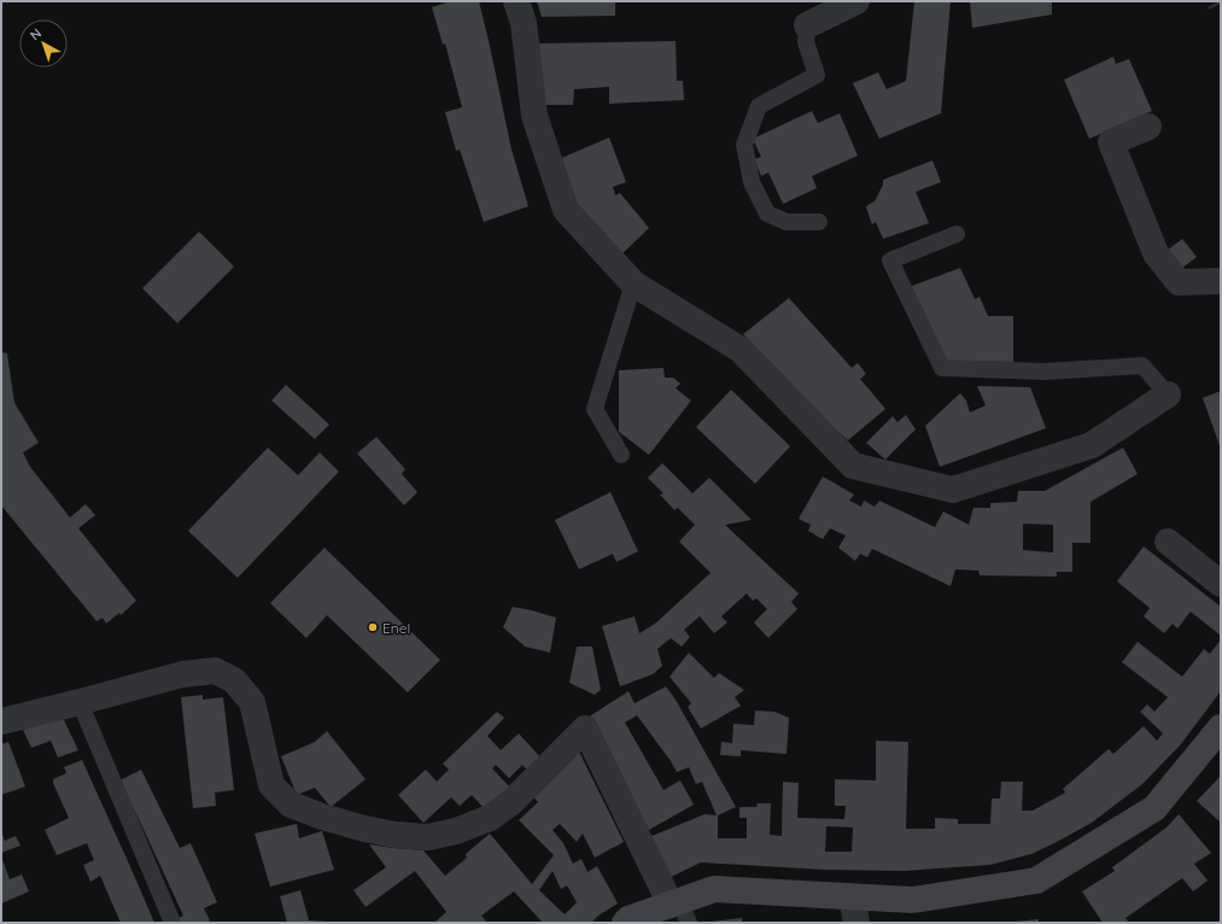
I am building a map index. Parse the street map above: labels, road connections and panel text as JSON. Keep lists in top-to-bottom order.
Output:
{
  "places": ["Enel"],
  "north": "top left"
}
